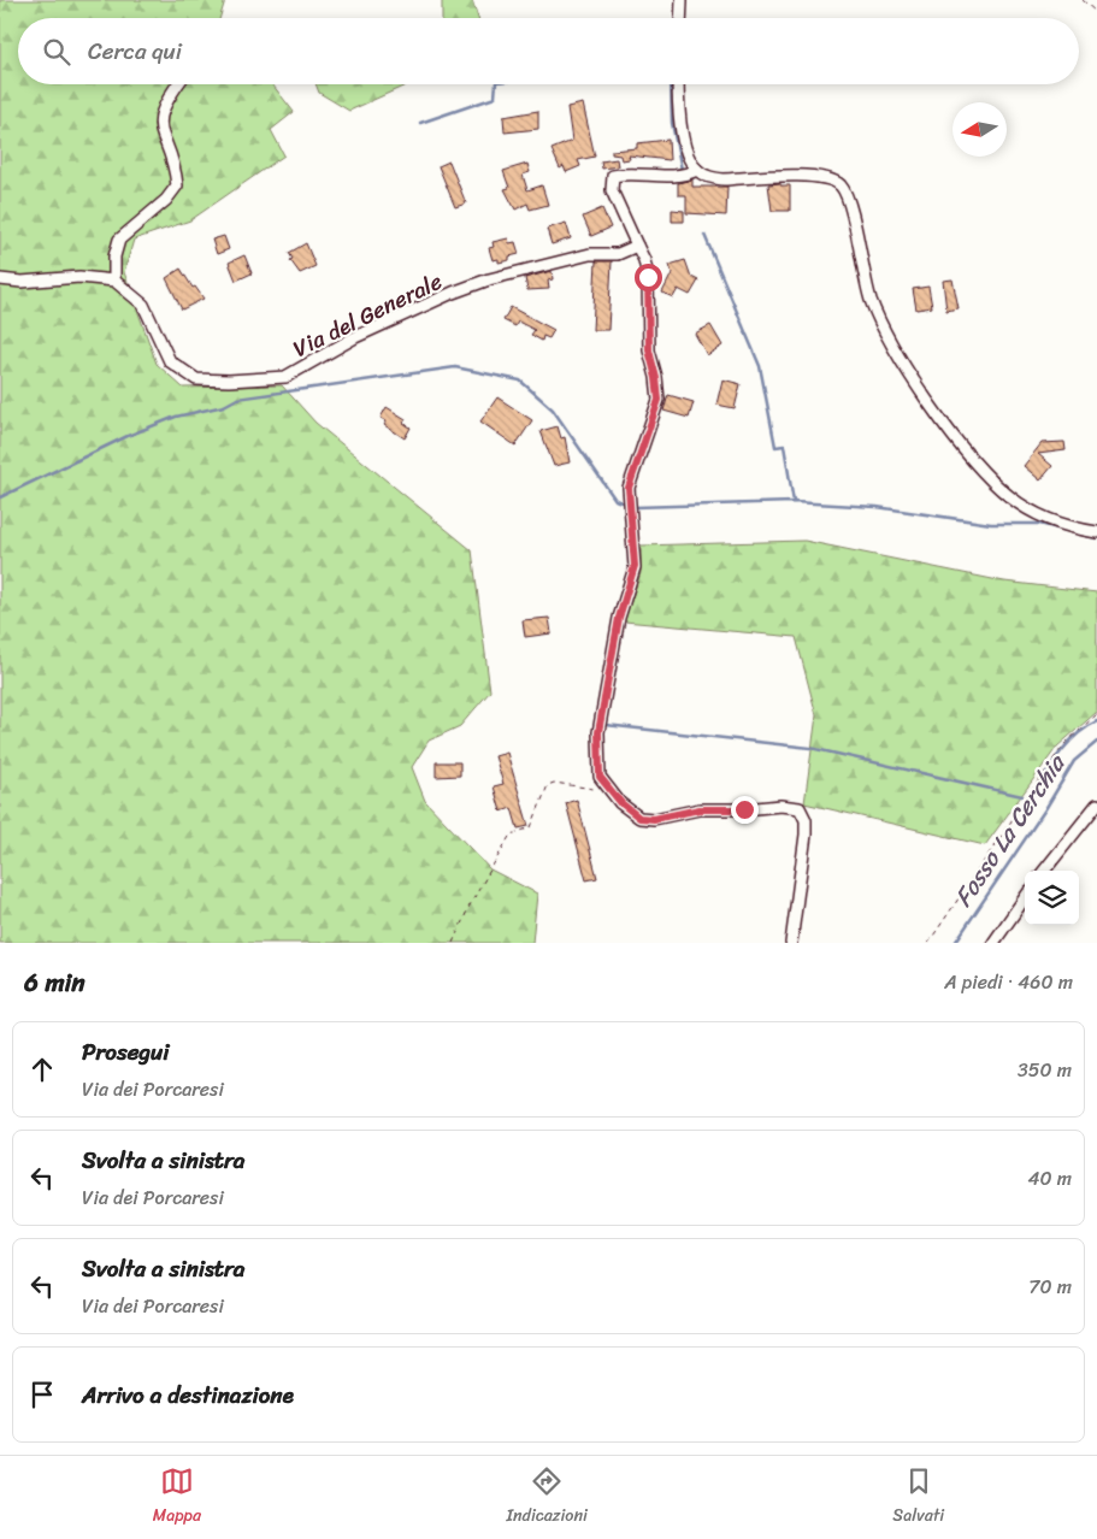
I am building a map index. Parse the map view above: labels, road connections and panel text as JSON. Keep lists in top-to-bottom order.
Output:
{
  "streets": {
    "street": ["Via del Generale"]
  },
  "water": ["Fosso La Cerchia"],
  "north": "left",
  "page": {
    "search": "Cerca qui",
    "heading": ["6 min", "A piedi · 460 m"],
    "list": [
      ["Prosegui", "Via dei Porcaresi", "350 m"],
      ["Svolta a sinistra", "Via dei Porcaresi", "40 m"],
      ["Svolta a sinistra", "Via dei Porcaresi", "70 m"],
      "Arrivo a destinazione"
    ],
    "nav": ["Mappa", "Indicazioni", "Salvati"]
  }
}
